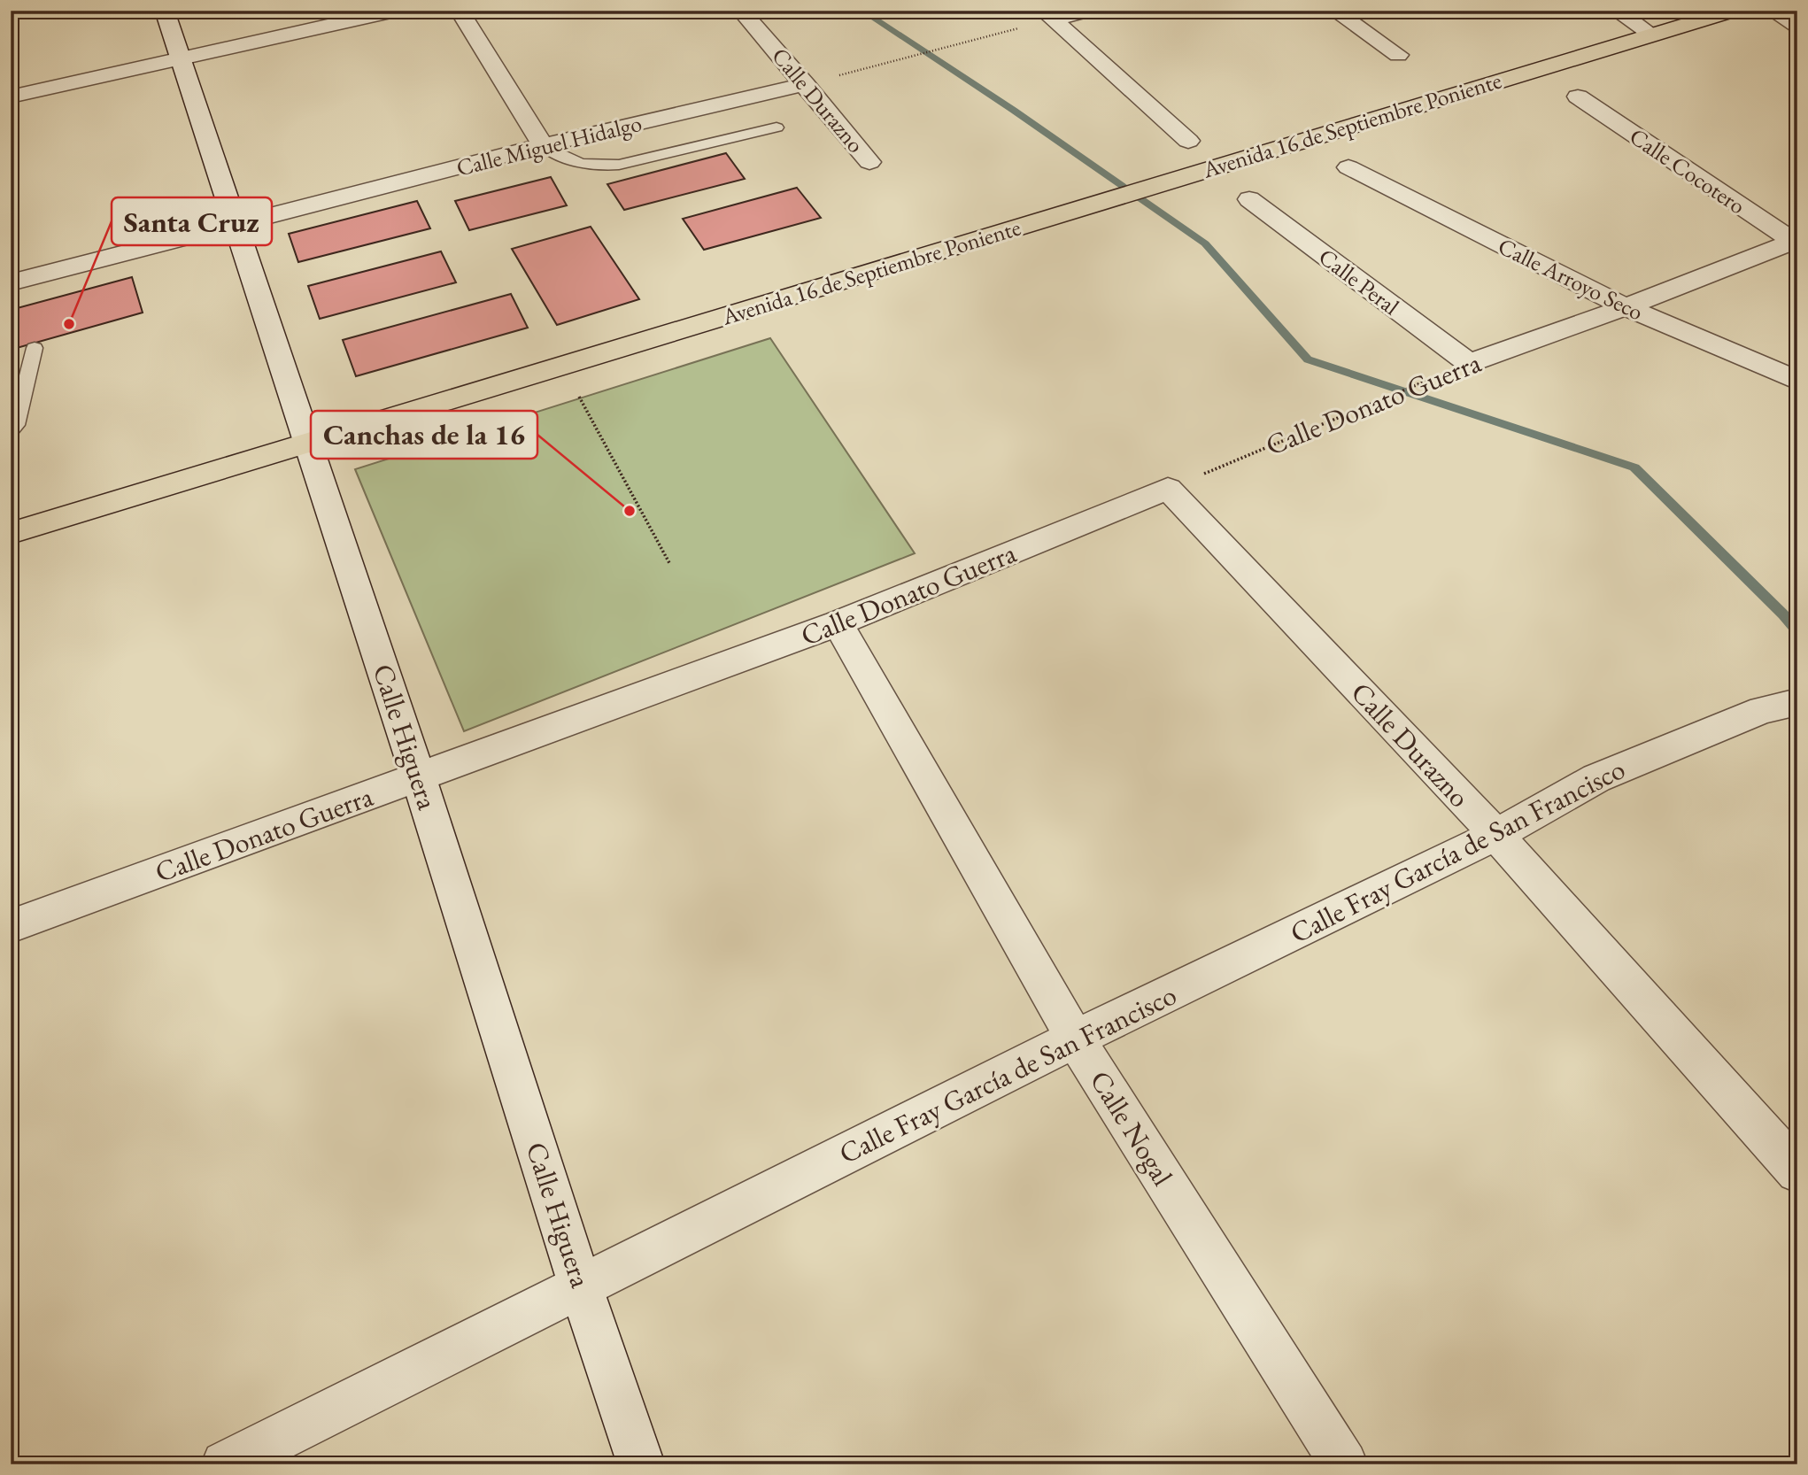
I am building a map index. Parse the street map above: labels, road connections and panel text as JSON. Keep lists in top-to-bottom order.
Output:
{
  "streets": {
    "main road": ["Avenida 16 de Septiembre Poniente"],
    "street": [
      "Calle Durazno",
      "Calle Miguel Hidalgo",
      "Calle Cocotero",
      "Calle Arroyo Seco",
      "Calle Peral",
      "Calle Donato Guerra",
      "Calle Higuera",
      "Calle Fray García de San Francisco",
      "Calle Nogal"
    ]
  },
  "crossings": [
    ["Calle Durazno", "Calle Miguel Hidalgo"],
    ["Calle Durazno", "Calle Donato Guerra"],
    ["Calle Durazno", "Calle Fray García de San Francisco"],
    ["Avenida 16 de Septiembre Poniente", "Calle Higuera"],
    ["Calle Miguel Hidalgo", "Calle Higuera"],
    ["Calle Cocotero", "Calle Donato Guerra"],
    ["Calle Arroyo Seco", "Calle Donato Guerra"],
    ["Calle Peral", "Calle Donato Guerra"],
    ["Calle Donato Guerra", "Calle Higuera"],
    ["Calle Donato Guerra", "Calle Nogal"],
    ["Calle Higuera", "Calle Fray García de San Francisco"],
    ["Calle Fray García de San Francisco", "Calle Nogal"]
  ],
  "places": ["Santa Cruz", "Canchas de la 16"]
}
